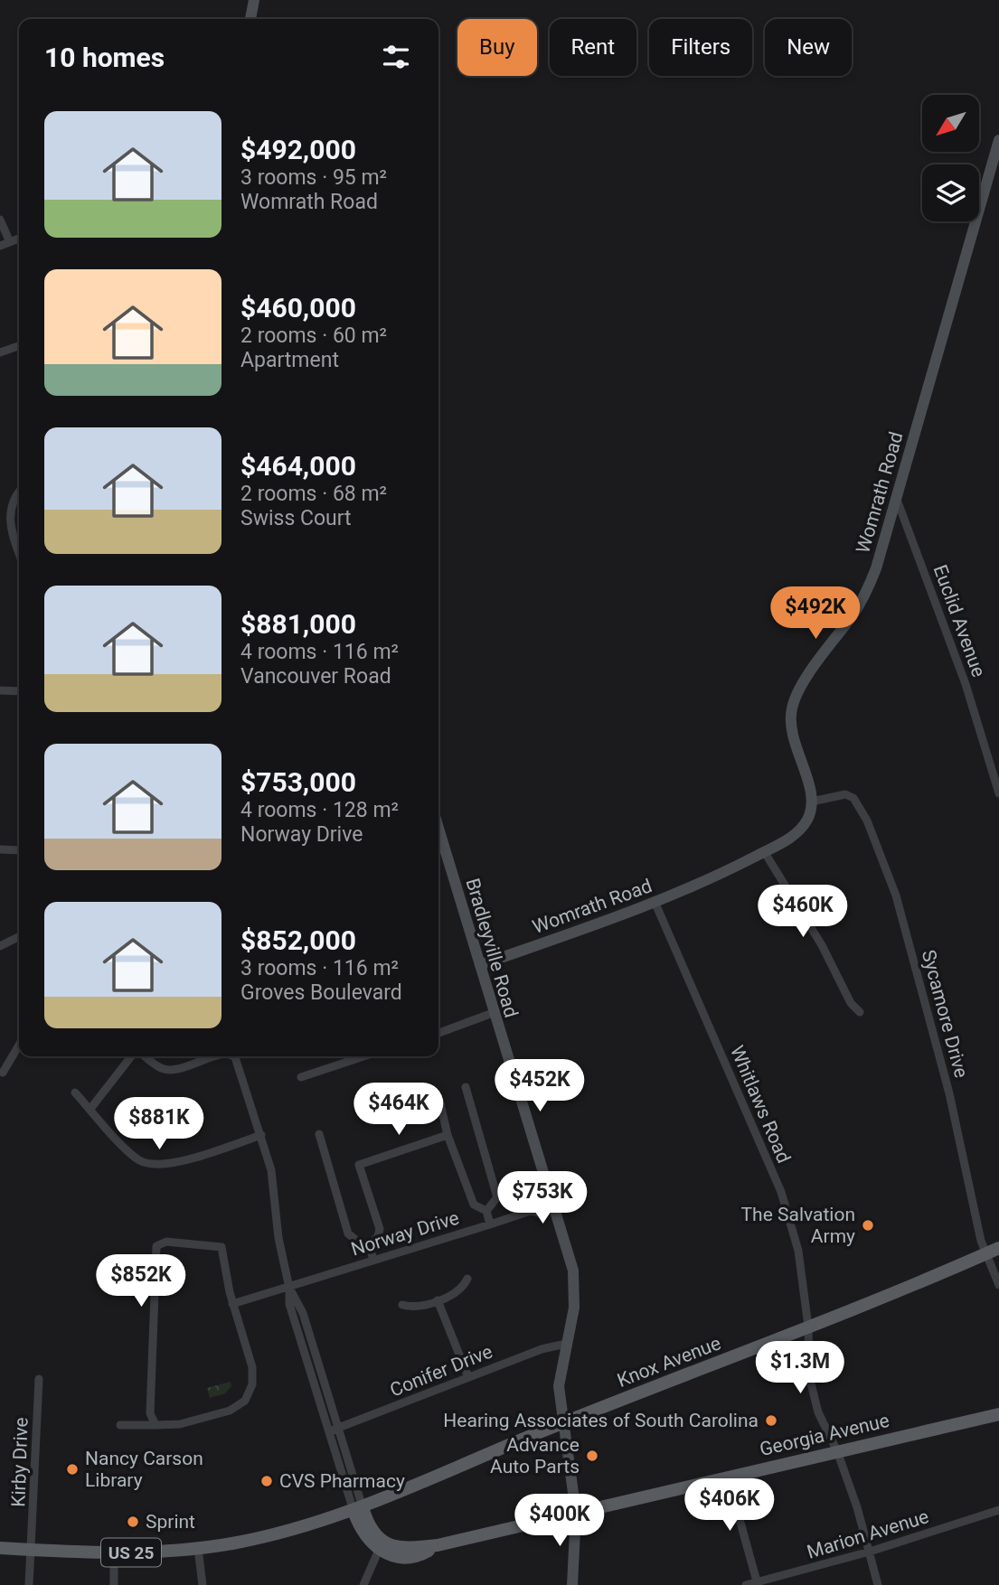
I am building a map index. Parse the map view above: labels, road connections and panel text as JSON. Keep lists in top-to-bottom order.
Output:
{
  "streets": {
    "main road": ["Knox Avenue", "Georgia Avenue", "US 25"],
    "street": [
      "Womrath Road",
      "Euclid Avenue",
      "Bradleyville Road",
      "Sycamore Drive",
      "Whitlaws Road",
      "Norway Drive",
      "Conifer Drive",
      "Kirby Drive",
      "Marion Avenue"
    ]
  },
  "crossings": [
    ["Womrath Road", "Euclid Avenue"],
    ["Womrath Road", "Bradleyville Road"],
    ["Womrath Road", "Sycamore Drive"],
    ["Womrath Road", "Whitlaws Road"],
    ["Bradleyville Road", "Norway Drive"],
    ["Bradleyville Road", "Knox Avenue"],
    ["Bradleyville Road", "Conifer Drive"],
    ["Bradleyville Road", "Georgia Avenue"],
    ["Sycamore Drive", "Knox Avenue"],
    ["Whitlaws Road", "Knox Avenue"],
    ["Whitlaws Road", "Georgia Avenue"],
    ["Whitlaws Road", "Marion Avenue"],
    ["Knox Avenue", "Georgia Avenue"],
    ["Knox Avenue", "US 25"],
    ["Georgia Avenue", "US 25"],
    ["Kirby Drive", "US 25"]
  ],
  "places": [
    "The Salvation Army",
    "Hearing Associates of South Carolina",
    "Advance Auto Parts",
    "Nancy Carson Library",
    "CVS Pharmacy",
    "Sprint"
  ],
  "north": "bottom left",
  "page": {
    "chip": [
      "Buy",
      "Rent",
      "Filters",
      "New"
    ],
    "heading": "10 homes",
    "list": [
      {
        "name": "$492,000",
        "note": "3 rooms · 95 m² · Womrath Road"
      },
      {
        "name": "$460,000",
        "note": "2 rooms · 60 m² · Apartment"
      },
      {
        "name": "$464,000",
        "note": "2 rooms · 68 m² · Swiss Court"
      },
      {
        "name": "$881,000",
        "note": "4 rooms · 116 m² · Vancouver Road"
      },
      {
        "name": "$753,000",
        "note": "4 rooms · 128 m² · Norway Drive"
      },
      {
        "name": "$852,000",
        "note": "3 rooms · 116 m² · Groves Boulevard"
      }
    ],
    "price": [
      "$492K",
      "$460K",
      "$452K",
      "$464K",
      "$881K",
      "$753K",
      "$852K",
      "$1.3M",
      "$406K",
      "$400K"
    ]
  }
}
